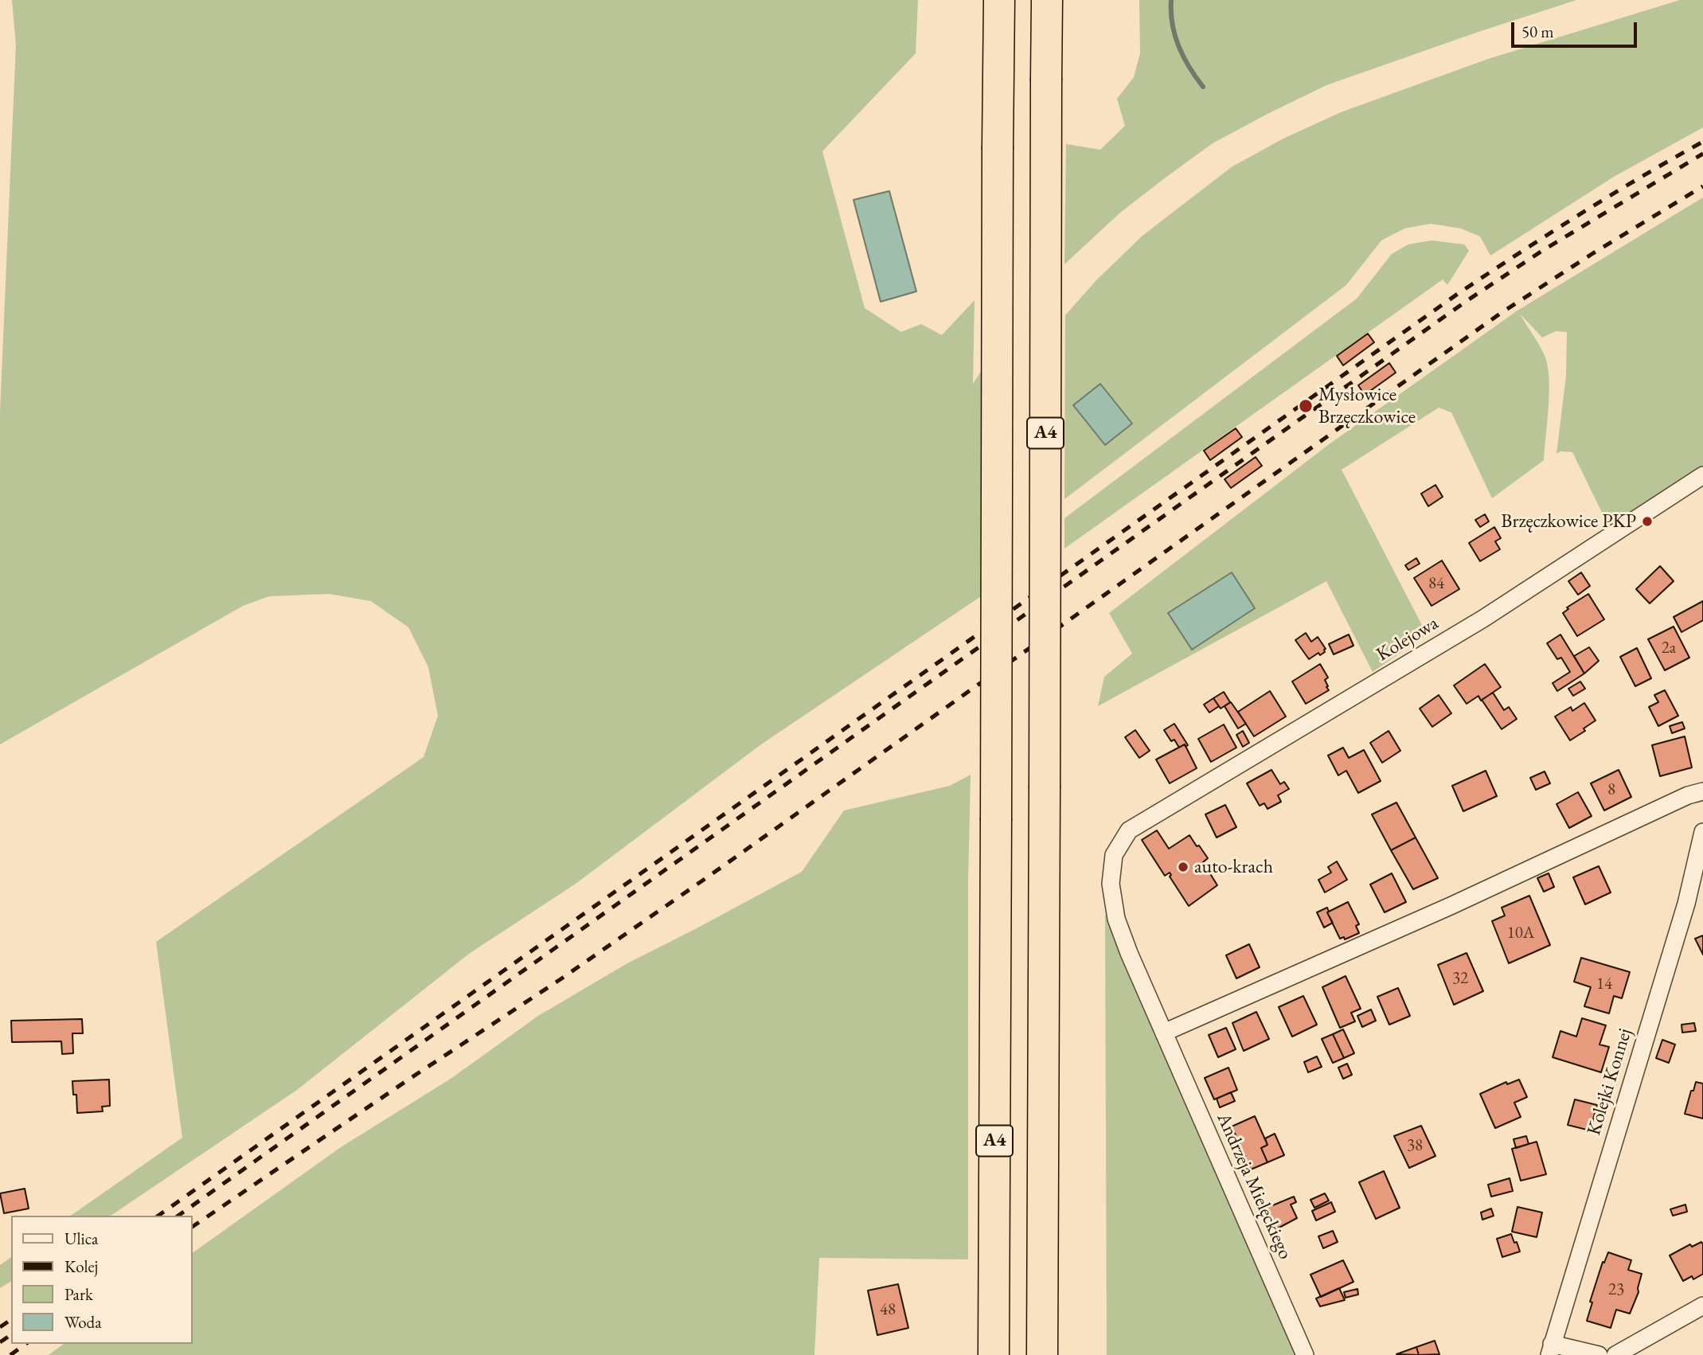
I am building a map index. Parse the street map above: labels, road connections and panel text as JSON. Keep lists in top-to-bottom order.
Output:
{
  "streets": {
    "highway": ["A4"],
    "street": ["Kolejowa", "Kolejki Konnej", "Andrzeja Mielęckiego"]
  },
  "crossings": [
    ["Kolejowa", "Andrzeja Mielęckiego"]
  ],
  "places": ["Mysłowice Brzęczkowice", "Brzęczkowice PKP", "auto-krach"],
  "house_numbers": [
    "84",
    "2a",
    "8",
    "10A",
    "32",
    "14",
    "38",
    "23",
    "48"
  ],
  "legend": [
    "Ulica",
    "Kolej",
    "Park",
    "Woda"
  ],
  "scale_bar": "50 m"
}
